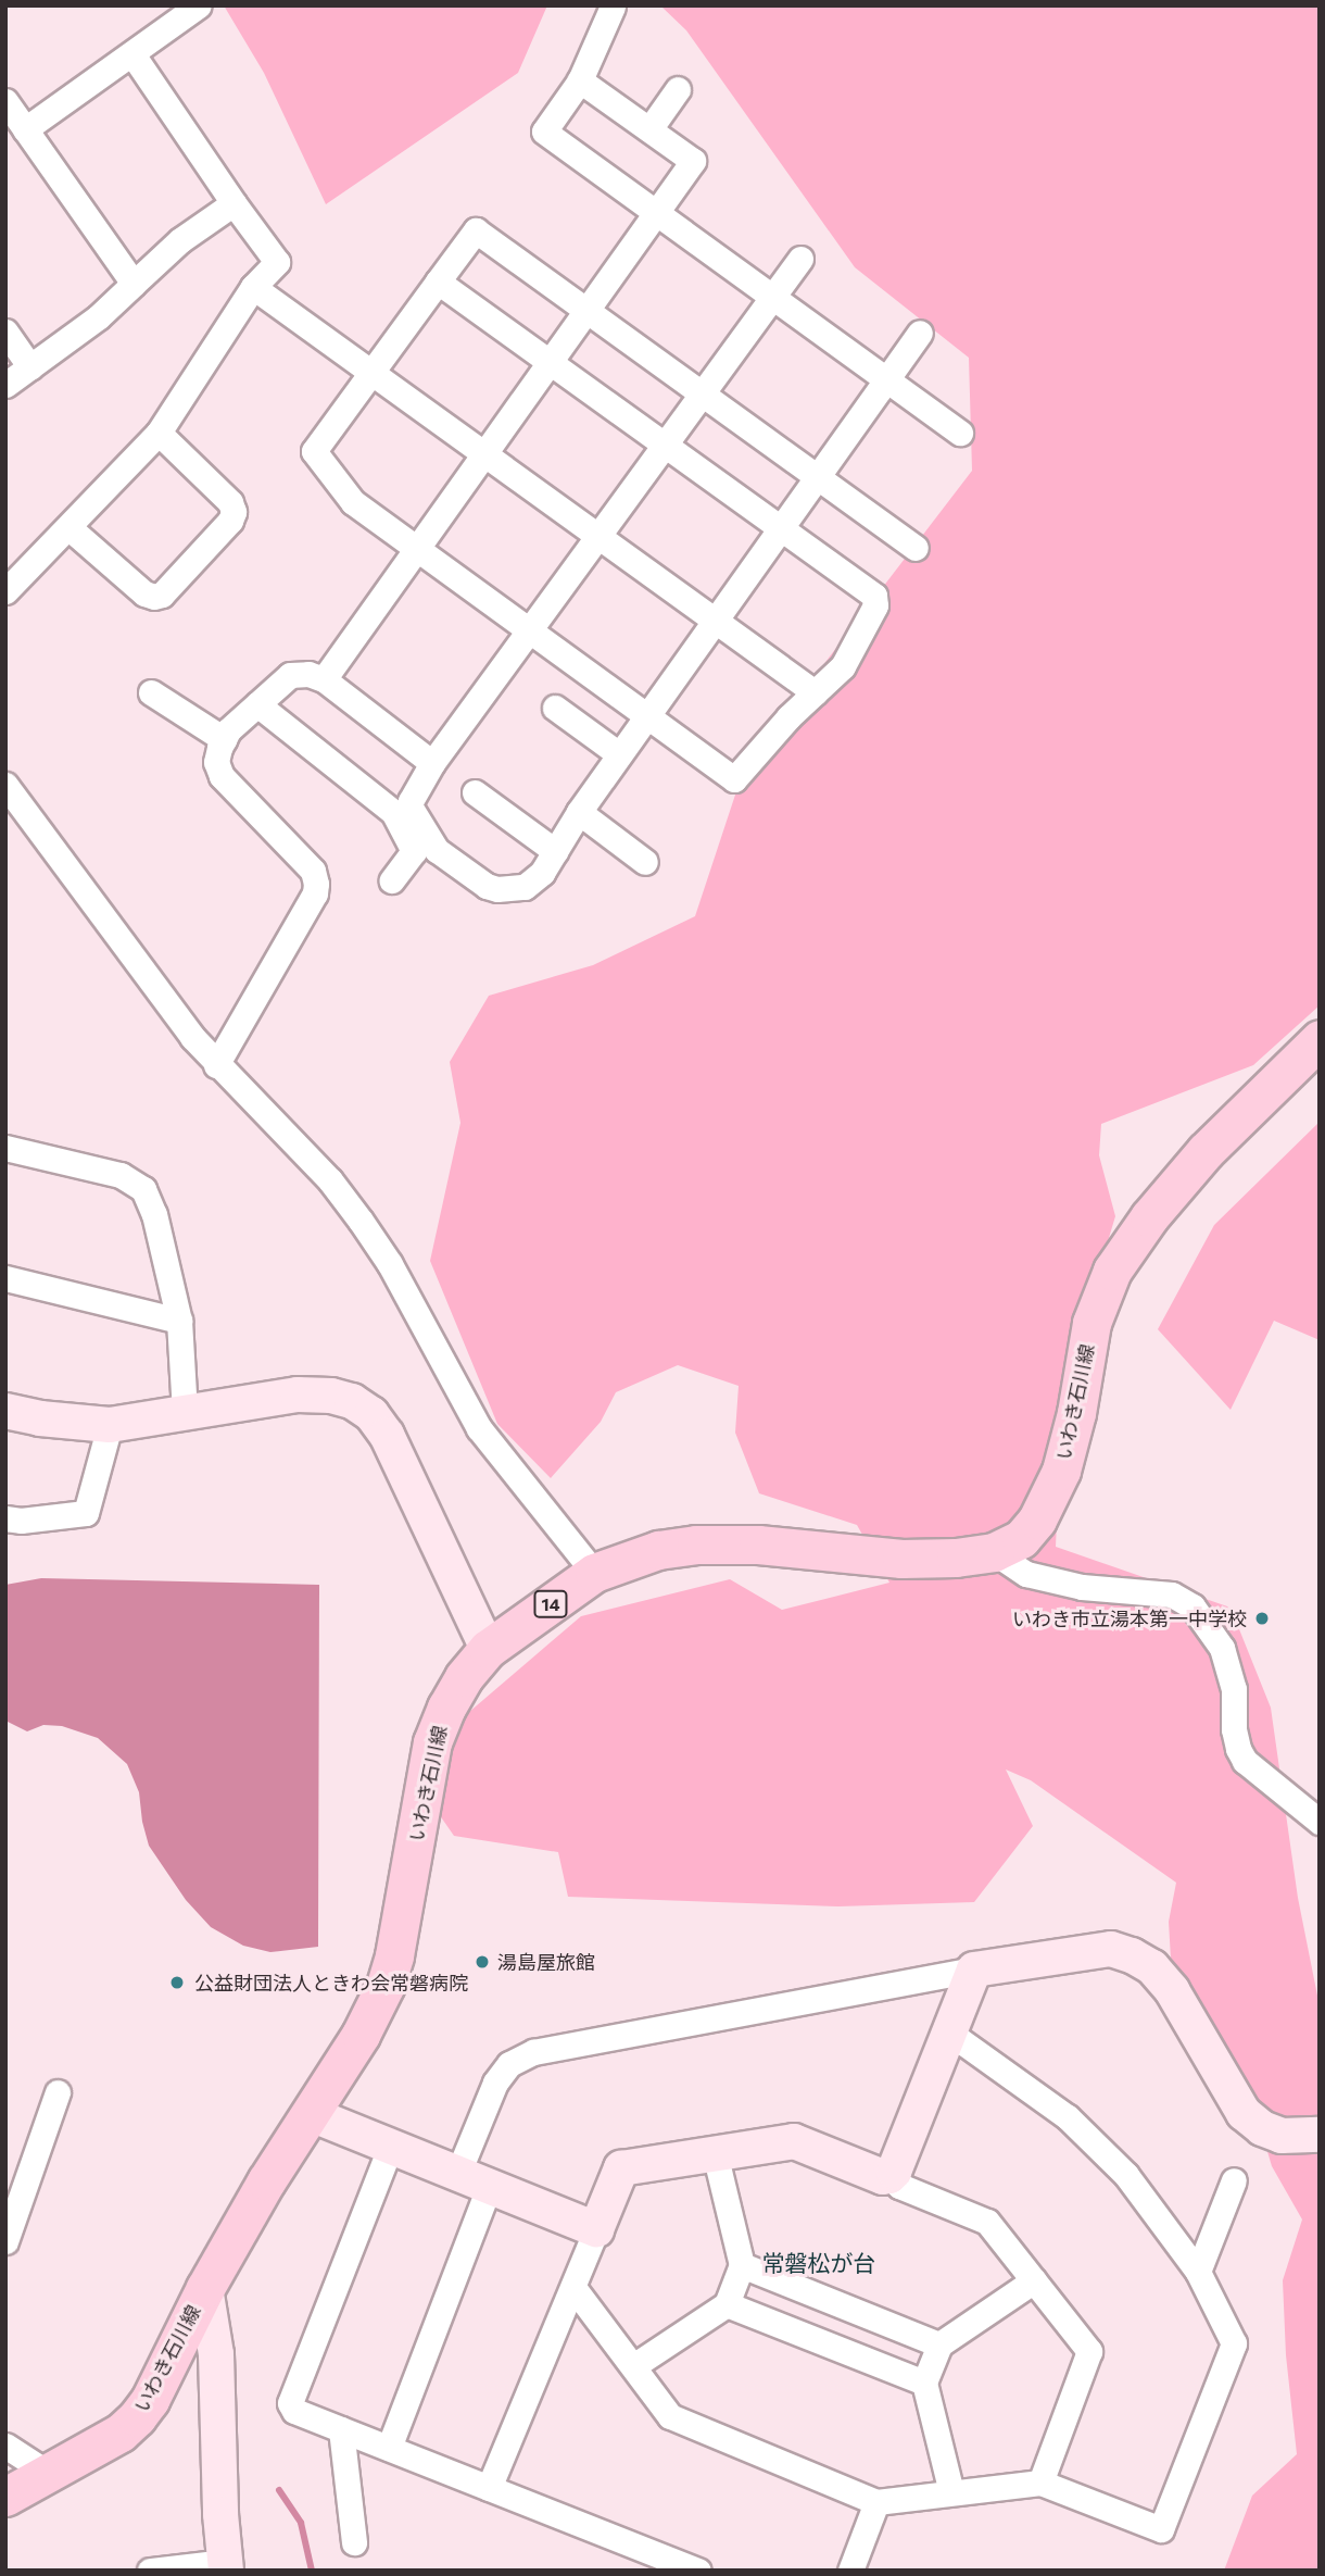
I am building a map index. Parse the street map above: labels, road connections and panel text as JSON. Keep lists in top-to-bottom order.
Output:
{
  "streets": {
    "main road": ["いわき石川線", "14"]
  },
  "districts": ["常磐松が台"],
  "places": ["いわき市立湯本第一中学校", "湯島屋旅館", "公益財団法人ときわ会常磐病院"]
}
